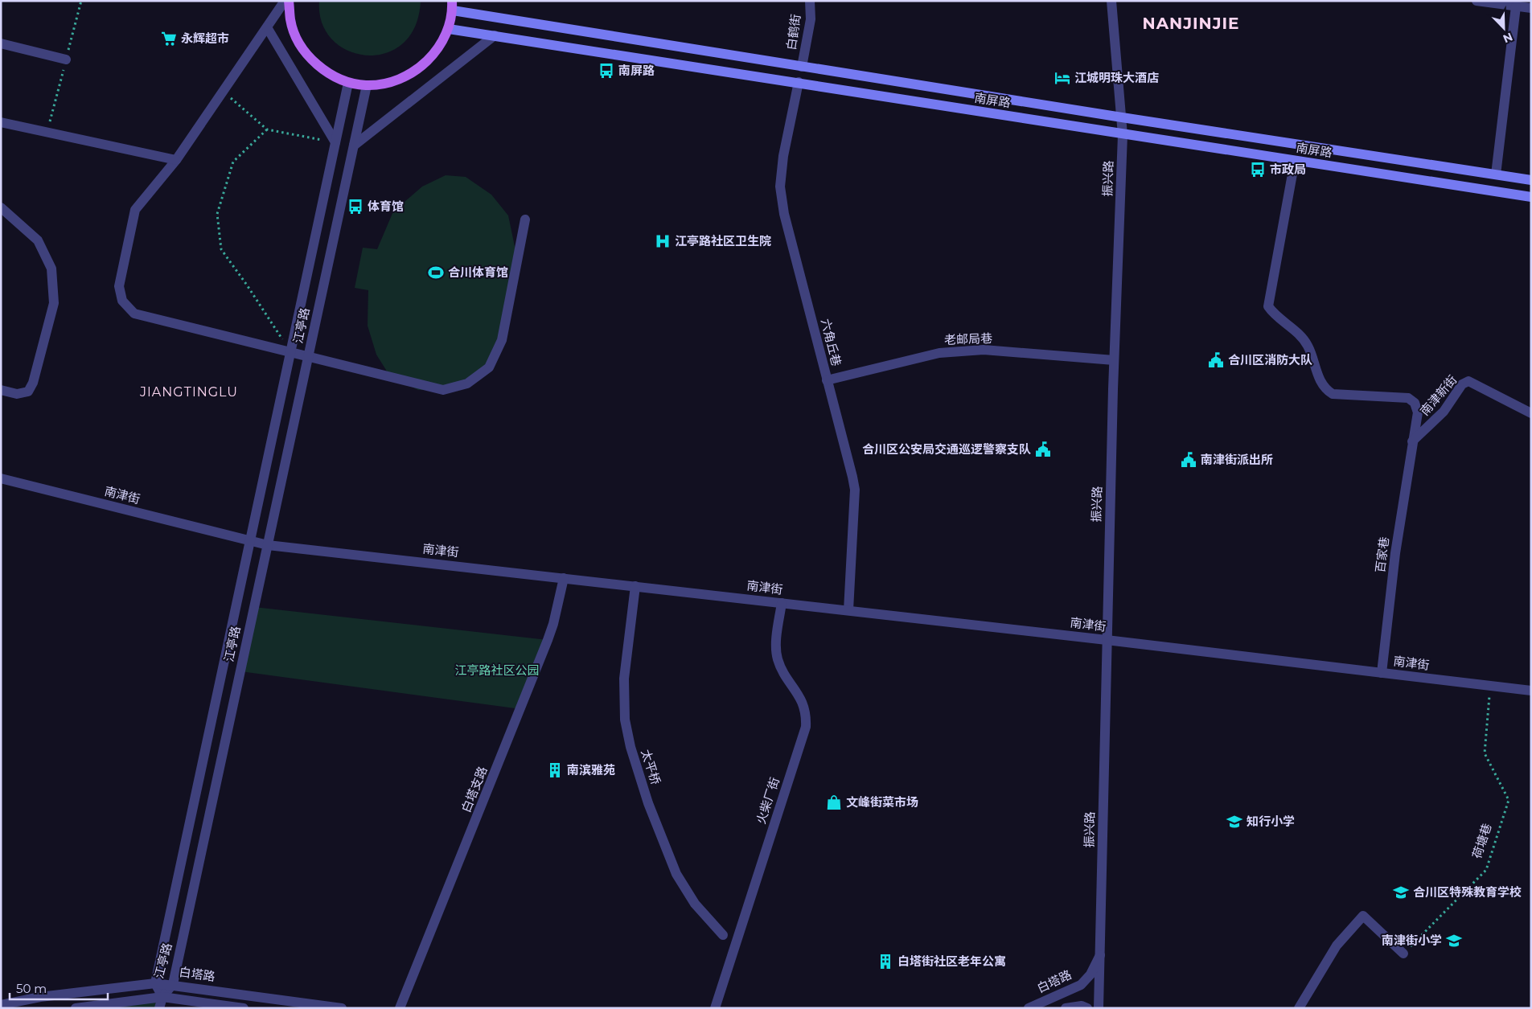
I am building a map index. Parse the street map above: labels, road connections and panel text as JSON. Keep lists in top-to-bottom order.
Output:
{
  "streets": {
    "main road": ["南屏路"],
    "street": [
      "白鹤街",
      "振兴路",
      "江亭路",
      "老邮局巷",
      "六角丘巷",
      "南津新街",
      "南津街",
      "百家巷",
      "太平桥",
      "白塔支路",
      "火柴厂街",
      "白塔路"
    ],
    "path": ["荷塘巷"]
  },
  "crossings": [
    ["白鹤街", "南屏路"],
    ["南屏路", "振兴路"],
    ["南屏路", "六角丘巷"],
    ["南屏路", "百家巷"],
    ["振兴路", "老邮局巷"],
    ["振兴路", "南津街"],
    ["振兴路", "白塔路"],
    ["江亭路", "南津街"],
    ["江亭路", "白塔路"],
    ["老邮局巷", "六角丘巷"],
    ["六角丘巷", "南津街"],
    ["南津新街", "百家巷"],
    ["南津街", "百家巷"],
    ["南津街", "太平桥"],
    ["南津街", "白塔支路"],
    ["南津街", "火柴厂街"],
    ["南津街", "荷塘巷"]
  ],
  "districts": ["NANJINJIE", "JIANGTINGLU"],
  "parks": ["江亭路社区公园"],
  "places": {
    "supermarket": ["永辉超市"],
    "bus stop": ["南屏路", "市政局", "体育馆"],
    "hotel": ["江城明珠大酒店"],
    "hospital": ["江亭路社区卫生院"],
    "sports": ["合川体育馆"],
    "public building": ["合川区消防大队", "合川区公安局交通巡逻警察支队", "南津街派出所"],
    "building": ["南滨雅苑", "白塔街社区老年公寓"],
    "shop": ["文峰街菜市场"],
    "school or university": ["知行小学", "合川区特殊教育学校", "南津街小学"]
  },
  "scale_bar": "50 m",
  "north": "bottom right"
}
